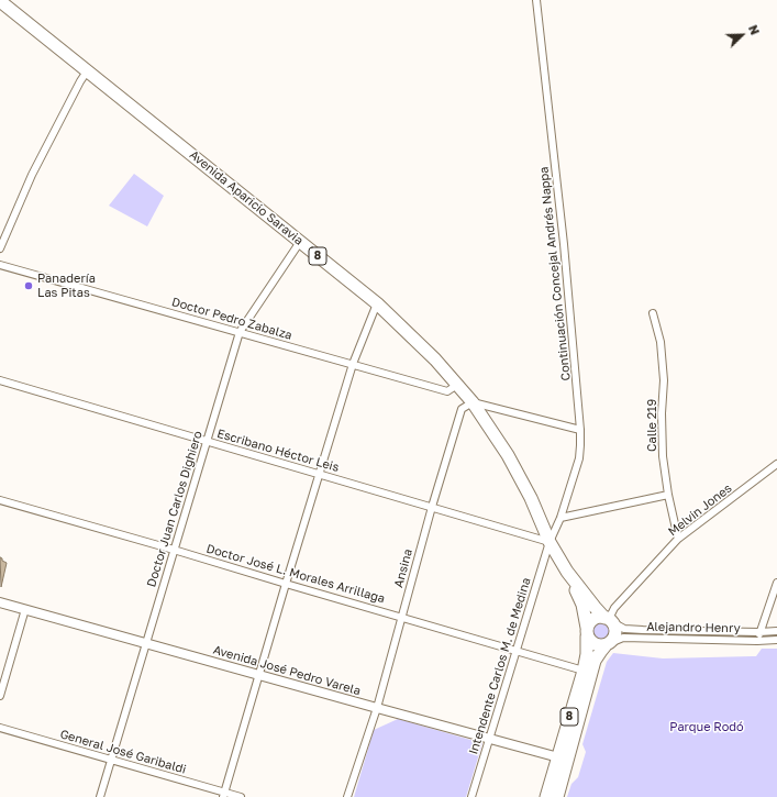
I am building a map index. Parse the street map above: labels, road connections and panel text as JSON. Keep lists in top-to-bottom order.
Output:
{
  "streets": {
    "highway": ["Avenida Aparicio Saravia", "8"],
    "street": [
      "Continuación Concejal Andrés Nappa",
      "Doctor Pedro Zabalza",
      "Calle 219",
      "Escribano Héctor Leis",
      "Doctor Juan Carlos Dighiero",
      "Melvin Jones",
      "Ansina",
      "Doctor José L. Morales Arrillaga",
      "Alejandro Henry",
      "Intendente Carlos M. de Medina",
      "Avenida José Pedro Varela",
      "General José Garibaldi"
    ]
  },
  "crossings": [
    ["Avenida Aparicio Saravia", "8"],
    ["Avenida Aparicio Saravia", "Continuación Concejal Andrés Nappa"],
    ["Avenida Aparicio Saravia", "Doctor Pedro Zabalza"],
    ["Avenida Aparicio Saravia", "Escribano Héctor Leis"],
    ["Avenida Aparicio Saravia", "Doctor Juan Carlos Dighiero"],
    ["Avenida Aparicio Saravia", "Melvin Jones"],
    ["Avenida Aparicio Saravia", "Ansina"],
    ["Avenida Aparicio Saravia", "Alejandro Henry"],
    ["Avenida Aparicio Saravia", "Intendente Carlos M. de Medina"],
    ["8", "Melvin Jones"],
    ["8", "Doctor José L. Morales Arrillaga"],
    ["8", "Alejandro Henry"],
    ["8", "Avenida José Pedro Varela"],
    ["Continuación Concejal Andrés Nappa", "Escribano Héctor Leis"],
    ["Continuación Concejal Andrés Nappa", "Intendente Carlos M. de Medina"],
    ["Doctor Pedro Zabalza", "Doctor Juan Carlos Dighiero"],
    ["Calle 219", "Melvin Jones"],
    ["Escribano Héctor Leis", "Doctor Juan Carlos Dighiero"],
    ["Escribano Héctor Leis", "Ansina"],
    ["Escribano Héctor Leis", "Intendente Carlos M. de Medina"],
    ["Doctor Juan Carlos Dighiero", "Doctor José L. Morales Arrillaga"],
    ["Doctor Juan Carlos Dighiero", "Avenida José Pedro Varela"],
    ["Doctor Juan Carlos Dighiero", "General José Garibaldi"],
    ["Melvin Jones", "Alejandro Henry"],
    ["Ansina", "Doctor José L. Morales Arrillaga"],
    ["Ansina", "Avenida José Pedro Varela"],
    ["Doctor José L. Morales Arrillaga", "Intendente Carlos M. de Medina"],
    ["Intendente Carlos M. de Medina", "Avenida José Pedro Varela"]
  ],
  "parks": ["Parque Rodó"],
  "places": ["Panadería Las Pitas"],
  "north": "top right"
}
